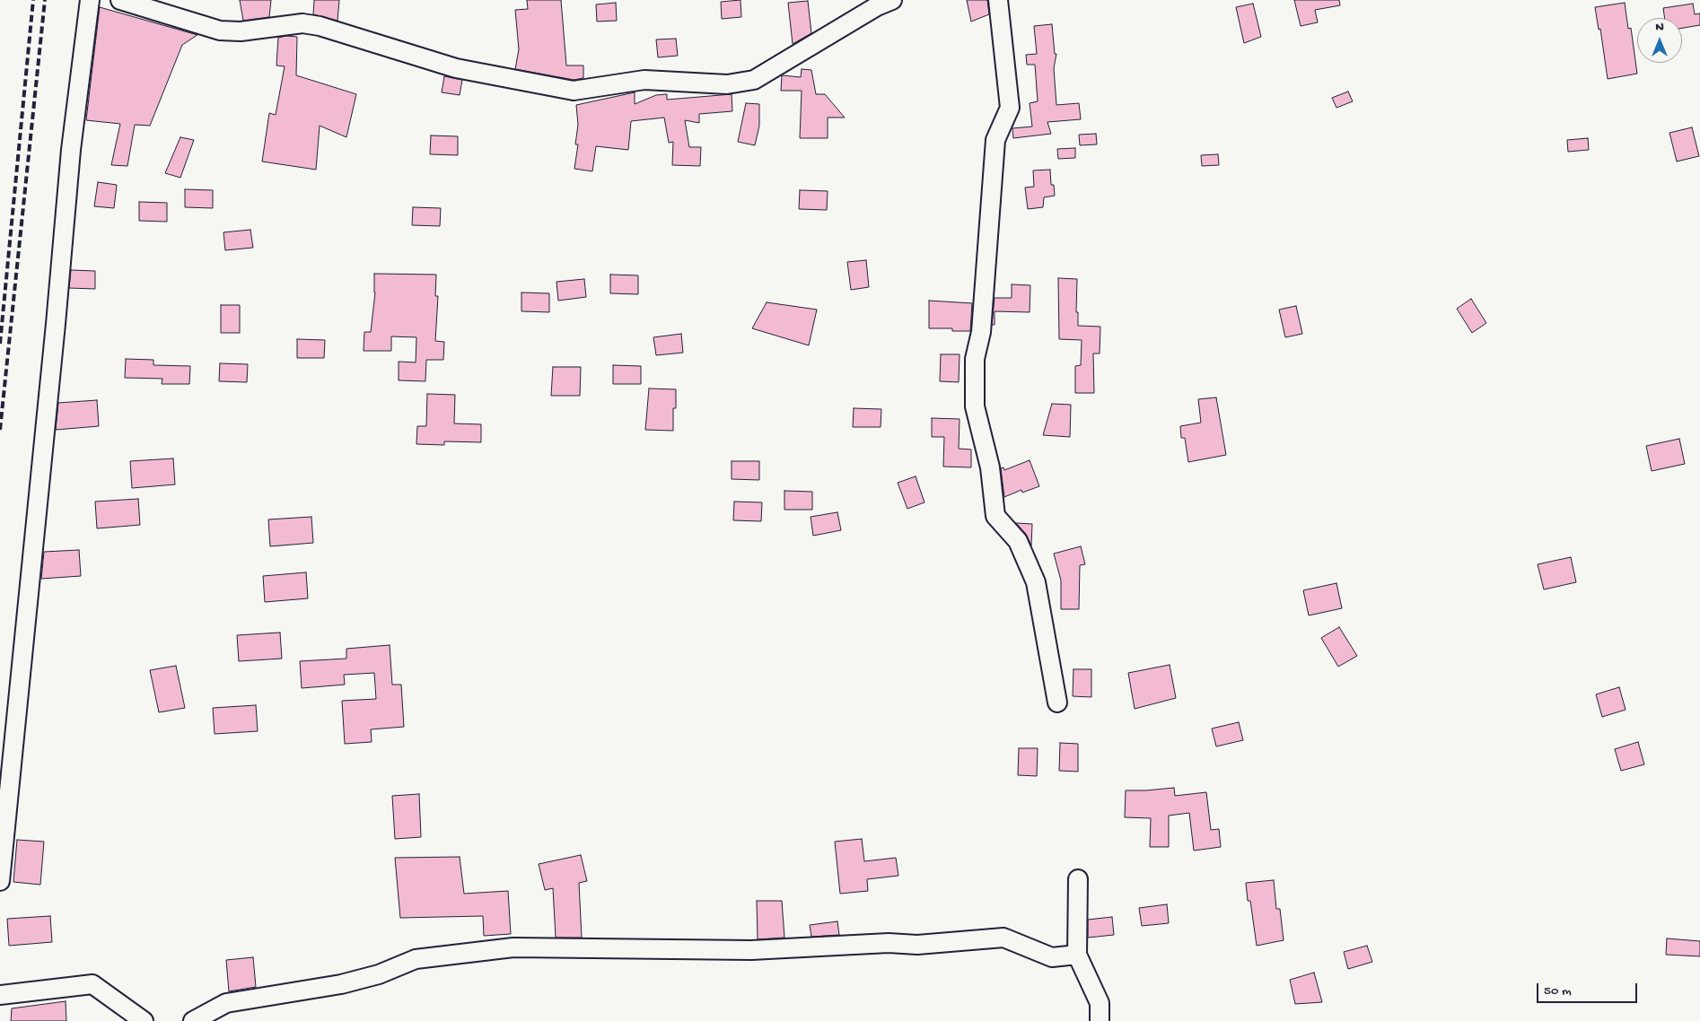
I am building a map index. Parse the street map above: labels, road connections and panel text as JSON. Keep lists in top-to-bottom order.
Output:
{
  "scale_bar": "50 m",
  "north": "top"
}
